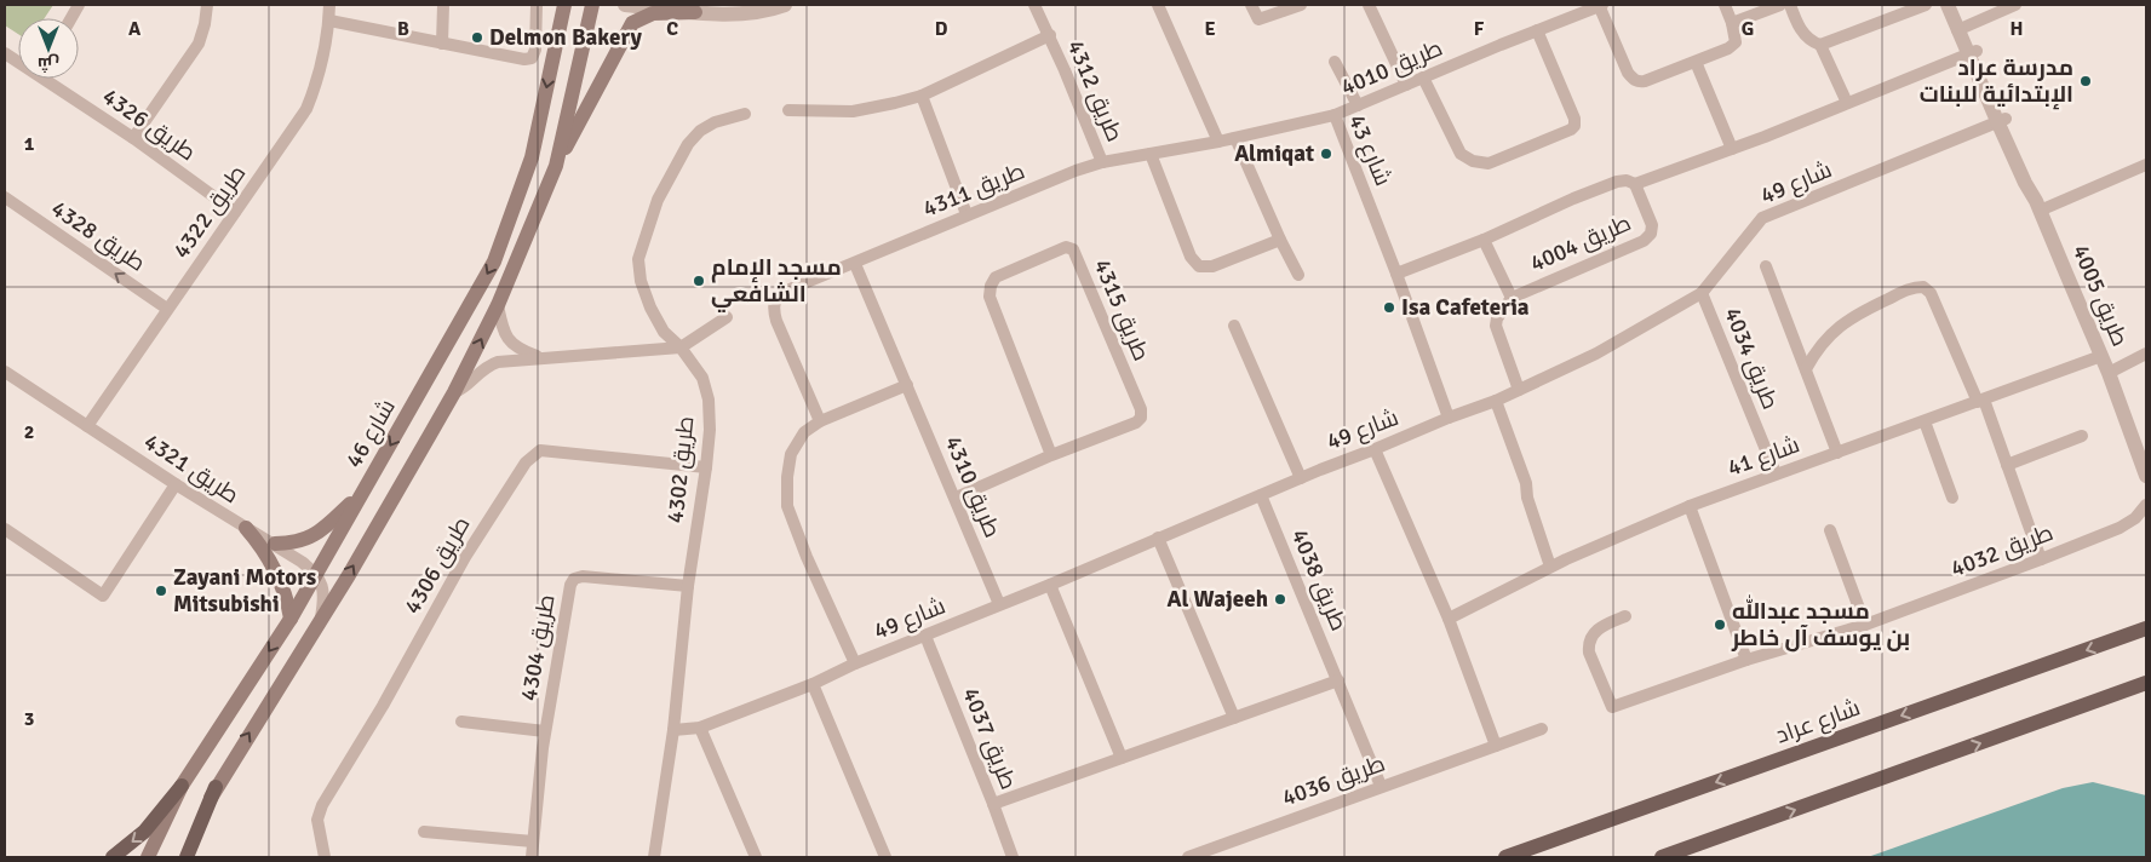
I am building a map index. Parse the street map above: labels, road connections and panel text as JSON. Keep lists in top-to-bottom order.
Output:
{
  "streets": {
    "main road": ["شارع 46", "شارع عراد"],
    "street": [
      "طريق 4010",
      "طريق 4312",
      "طريق 4326",
      "شارع 43",
      "شارع 49",
      "طريق 4311",
      "طريق 4322",
      "طريق 4328",
      "طريق 4004",
      "طريق 4005",
      "طريق 4315",
      "طريق 4034",
      "شارع 41",
      "طريق 4321",
      "طريق 4302",
      "طريق 4310",
      "طريق 4032",
      "طريق 4306",
      "طريق 4038",
      "طريق 4304",
      "طريق 4037",
      "طريق 4036"
    ]
  },
  "crossings": [
    ["طريق 4010", "شارع 43"],
    ["طريق 4312", "طريق 4311"],
    ["طريق 4326", "طريق 4322"],
    ["شارع 43", "شارع 49"],
    ["شارع 43", "طريق 4311"],
    ["شارع 43", "طريق 4004"],
    ["شارع 49", "طريق 4004"],
    ["شارع 49", "طريق 4005"],
    ["شارع 49", "طريق 4034"],
    ["شارع 49", "طريق 4302"],
    ["شارع 49", "طريق 4310"],
    ["شارع 49", "طريق 4038"],
    ["شارع 49", "طريق 4037"],
    ["طريق 4311", "طريق 4310"],
    ["طريق 4322", "طريق 4328"],
    ["طريق 4322", "طريق 4321"],
    ["طريق 4004", "طريق 4005"],
    ["طريق 4005", "شارع 41"],
    ["طريق 4315", "طريق 4310"],
    ["طريق 4034", "شارع 41"],
    ["شارع 46", "طريق 4321"],
    ["طريق 4302", "طريق 4306"],
    ["طريق 4302", "طريق 4304"],
    ["طريق 4038", "طريق 4036"]
  ],
  "one_way": ["طريق 4328"],
  "places": [
    "Delmon Bakery",
    "مدرسة عراد الإبتدائية للبنات",
    "Almiqat",
    "مسجد الإمام الشافعي",
    "Isa Cafeteria",
    "Zayani Motors Mitsubishi",
    "Al Wajeeh",
    "مسجد عبدالله بن يوسف آل خاطر"
  ],
  "north": "bottom",
  "grid": {
    "columns": [
      "A",
      "B",
      "C",
      "D",
      "E",
      "F",
      "G",
      "H"
    ],
    "rows": ["1", "2", "3"]
  }
}
